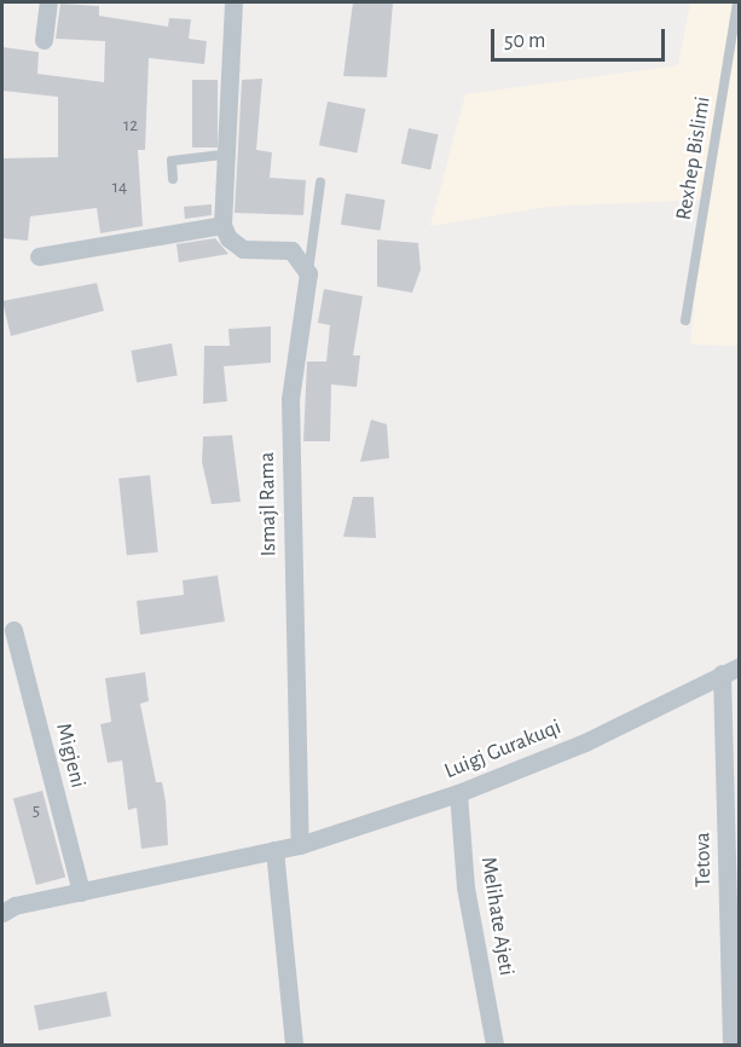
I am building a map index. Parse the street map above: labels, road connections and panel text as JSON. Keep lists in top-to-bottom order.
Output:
{
  "streets": {
    "street": [
      "Ismajl Rama",
      "Luigj Gurakuqi",
      "Migjeni",
      "Tetova",
      "Melihate Ajeti"
    ],
    "lane": ["Rexhep Bislimi"]
  },
  "crossings": [
    ["Ismajl Rama", "Luigj Gurakuqi"],
    ["Luigj Gurakuqi", "Migjeni"],
    ["Luigj Gurakuqi", "Tetova"],
    ["Luigj Gurakuqi", "Melihate Ajeti"]
  ],
  "house_numbers": ["12", "14", "5"],
  "scale_bar": "50 m"
}
